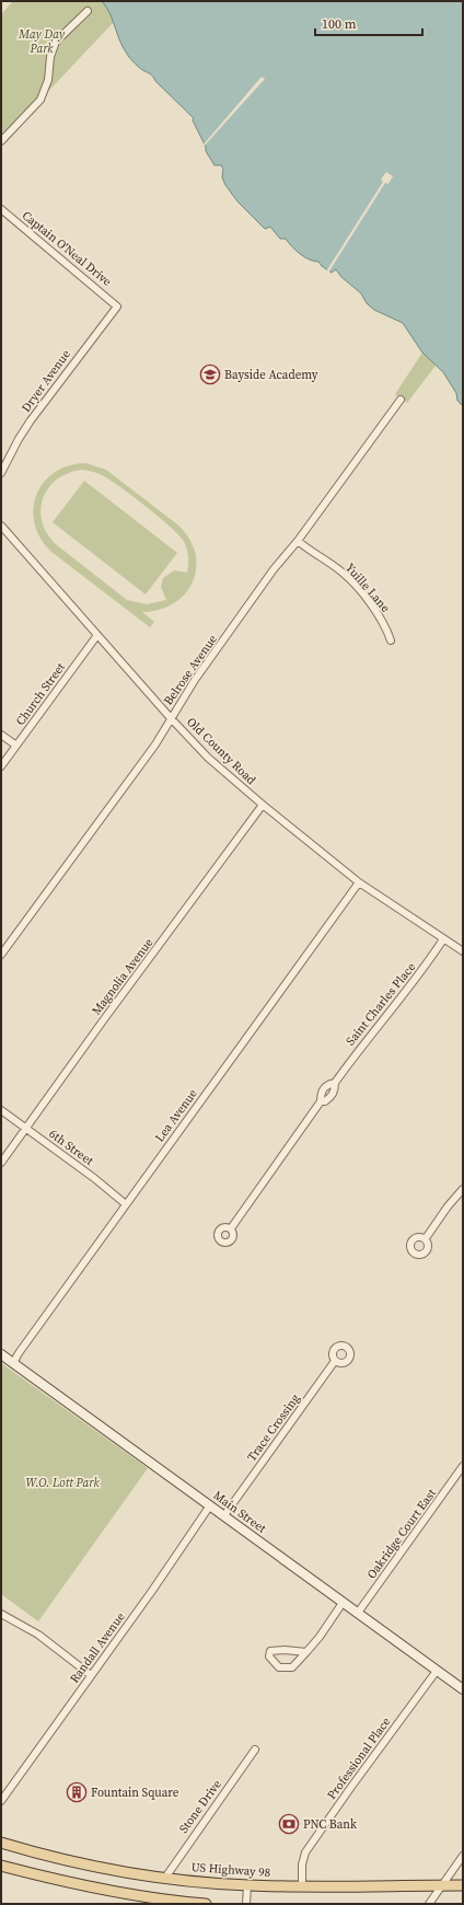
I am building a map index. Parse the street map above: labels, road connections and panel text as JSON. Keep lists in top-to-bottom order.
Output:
{
  "streets": {
    "main road": ["Main Street", "US Highway 98"],
    "street": [
      "Captain O'Neal Drive",
      "Dryer Avenue",
      "Yuille Lane",
      "Belrose Avenue",
      "Church Street",
      "Old County Road",
      "Magnolia Avenue",
      "Saint Charles Place",
      "Lea Avenue",
      "6th Street",
      "Trace Crossing",
      "Oakridge Court East",
      "Randall Avenue",
      "Professional Place",
      "Stone Drive"
    ]
  },
  "crossings": [
    ["Captain O'Neal Drive", "Dryer Avenue"],
    ["Yuille Lane", "Belrose Avenue"],
    ["Belrose Avenue", "Old County Road"],
    ["Church Street", "Old County Road"],
    ["Old County Road", "Magnolia Avenue"],
    ["Old County Road", "Saint Charles Place"],
    ["Old County Road", "Lea Avenue"],
    ["Magnolia Avenue", "6th Street"],
    ["Lea Avenue", "6th Street"],
    ["Lea Avenue", "Main Street"],
    ["Trace Crossing", "Main Street"],
    ["Main Street", "Oakridge Court East"],
    ["Main Street", "Randall Avenue"],
    ["Main Street", "Professional Place"],
    ["Professional Place", "US Highway 98"],
    ["Stone Drive", "US Highway 98"]
  ],
  "parks": ["May Day Park", "W.O. Lott Park"],
  "places": {
    "school or university": ["Bayside Academy"],
    "building": ["Fountain Square"],
    "bank": ["PNC Bank"]
  },
  "scale_bar": "100 m"
}
